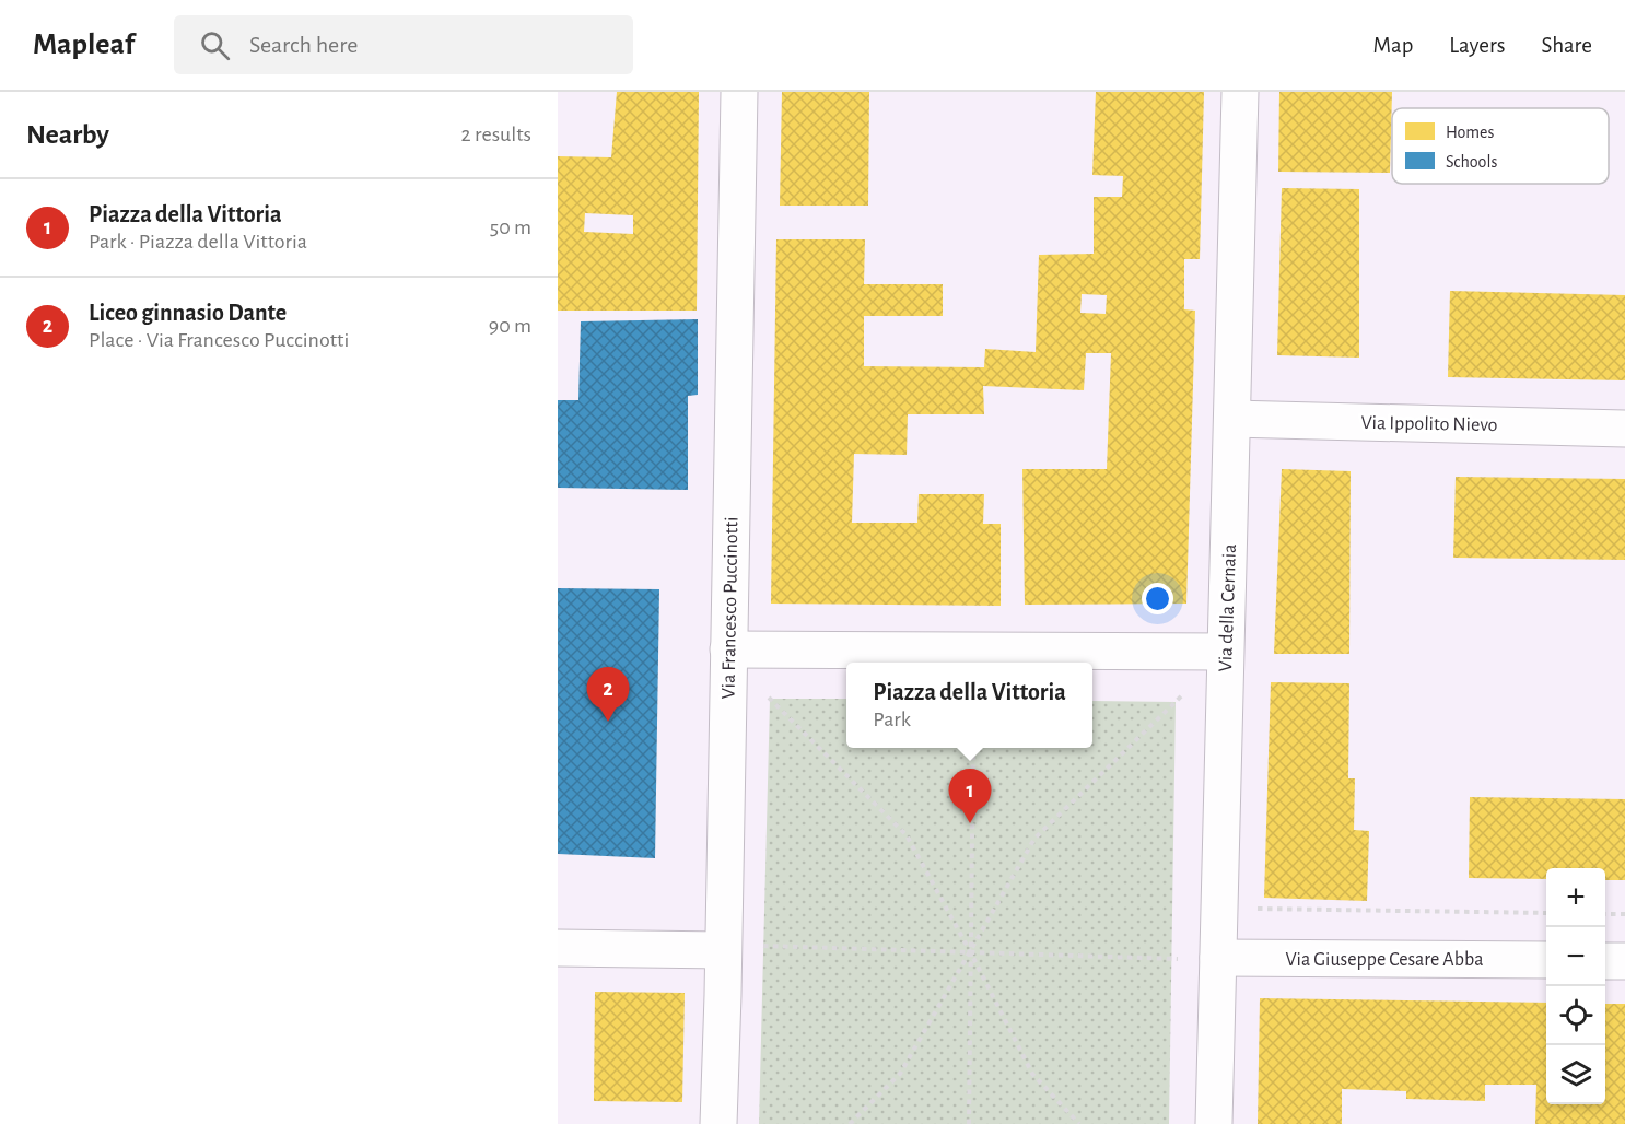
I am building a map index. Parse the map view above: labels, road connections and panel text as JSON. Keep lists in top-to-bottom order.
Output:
{
  "streets": {
    "street": [
      "Via Ippolito Nievo",
      "Via Francesco Puccinotti",
      "Via della Cernaia",
      "Via Giuseppe Cesare Abba"
    ]
  },
  "crossings": [
    ["Via Ippolito Nievo", "Via della Cernaia"],
    ["Via della Cernaia", "Via Giuseppe Cesare Abba"]
  ],
  "legend": ["Homes", "Schools"],
  "page": {
    "header": "Mapleaf",
    "search": "Search here",
    "nav": ["Map", "Layers", "Share"],
    "heading": ["Nearby", "2 results"],
    "list": [
      {
        "mark": "1",
        "name": "Piazza della Vittoria",
        "note": "Park · Piazza della Vittoria",
        "value": "50 m"
      },
      {
        "mark": "2",
        "name": "Liceo ginnasio Dante",
        "note": "Place · Via Francesco Puccinotti",
        "value": "90 m"
      }
    ],
    "popup": ["Piazza della Vittoria", "Park"],
    "pins": ["2", "1"],
    "map_buttons": ["+", "−"]
  }
}
